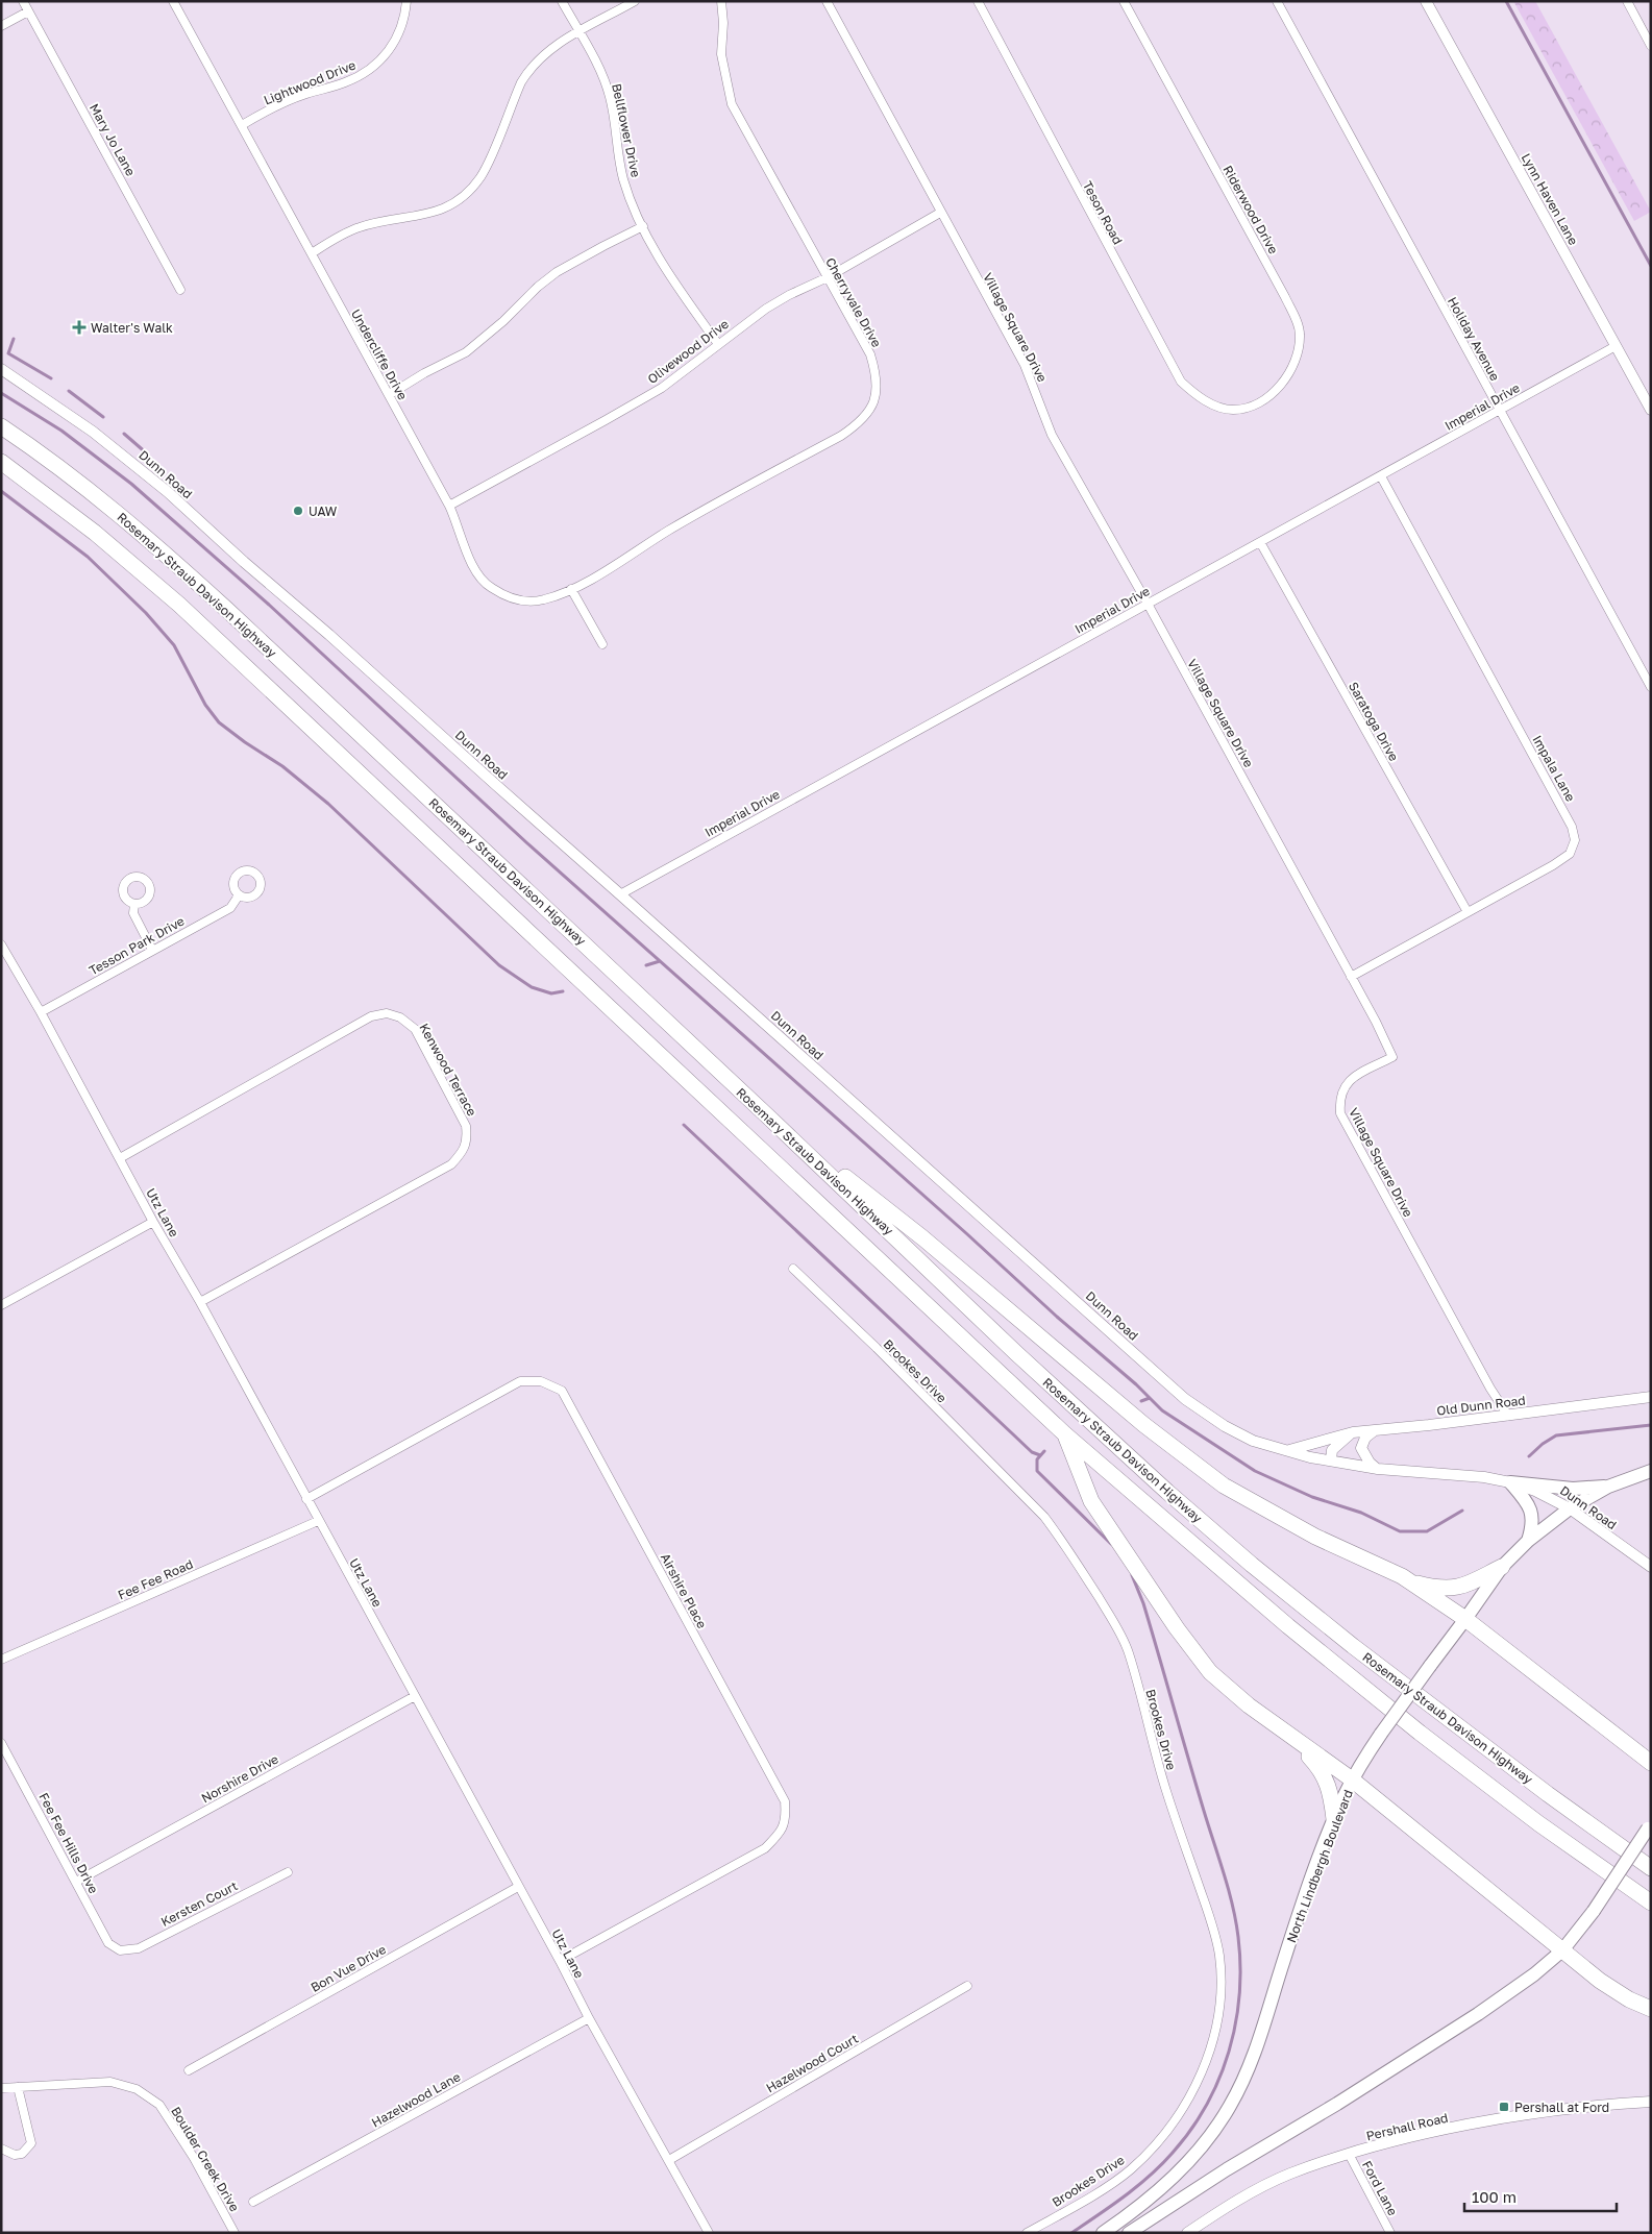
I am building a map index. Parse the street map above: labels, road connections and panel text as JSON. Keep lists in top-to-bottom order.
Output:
{
  "streets": {
    "highway": ["Rosemary Straub Davison Highway"],
    "main road": ["North Lindbergh Boulevard"],
    "street": [
      "Lightwood Drive",
      "Bellflower Drive",
      "Mary Jo Lane",
      "Lynn Haven Lane",
      "Riderwood Drive",
      "Teson Road",
      "Cherryvale Drive",
      "Village Square Drive",
      "Holiday Avenue",
      "Olivewood Drive",
      "Undercliffe Drive",
      "Imperial Drive",
      "Dunn Road",
      "Saratoga Drive",
      "Impala Lane",
      "Tesson Park Drive",
      "Kenwood Terrace",
      "Utz Lane",
      "Brookes Drive",
      "Old Dunn Road",
      "Fee Fee Road",
      "Airshire Place",
      "Norshire Drive",
      "Fee Fee Hills Drive",
      "Kersten Court",
      "Bon Vue Drive",
      "Hazelwood Court",
      "Hazelwood Lane",
      "Pershall Road",
      "Boulder Creek Drive",
      "Ford Lane"
    ]
  },
  "crossings": [
    ["Lightwood Drive", "Undercliffe Drive"],
    ["Bellflower Drive", "Olivewood Drive"],
    ["Lynn Haven Lane", "Imperial Drive"],
    ["Riderwood Drive", "Teson Road"],
    ["Cherryvale Drive", "Olivewood Drive"],
    ["Cherryvale Drive", "Undercliffe Drive"],
    ["Village Square Drive", "Olivewood Drive"],
    ["Village Square Drive", "Imperial Drive"],
    ["Village Square Drive", "Impala Lane"],
    ["Village Square Drive", "Old Dunn Road"],
    ["Holiday Avenue", "Imperial Drive"],
    ["Olivewood Drive", "Undercliffe Drive"],
    ["Imperial Drive", "Dunn Road"],
    ["Imperial Drive", "Saratoga Drive"],
    ["Imperial Drive", "Impala Lane"],
    ["Dunn Road", "Old Dunn Road"],
    ["Dunn Road", "North Lindbergh Boulevard"],
    ["Saratoga Drive", "Impala Lane"],
    ["Tesson Park Drive", "Utz Lane"],
    ["Kenwood Terrace", "Utz Lane"],
    ["Utz Lane", "Fee Fee Road"],
    ["Utz Lane", "Airshire Place"],
    ["Utz Lane", "Norshire Drive"],
    ["Utz Lane", "Bon Vue Drive"],
    ["Utz Lane", "Hazelwood Court"],
    ["Utz Lane", "Hazelwood Lane"],
    ["Norshire Drive", "Fee Fee Hills Drive"],
    ["Fee Fee Hills Drive", "Kersten Court"],
    ["Pershall Road", "Ford Lane"]
  ],
  "places": {
    "health": ["Walter's Walk"],
    "other": ["UAW"],
    "transit": ["Pershall at Ford"]
  },
  "scale_bar": "100 m"
}
